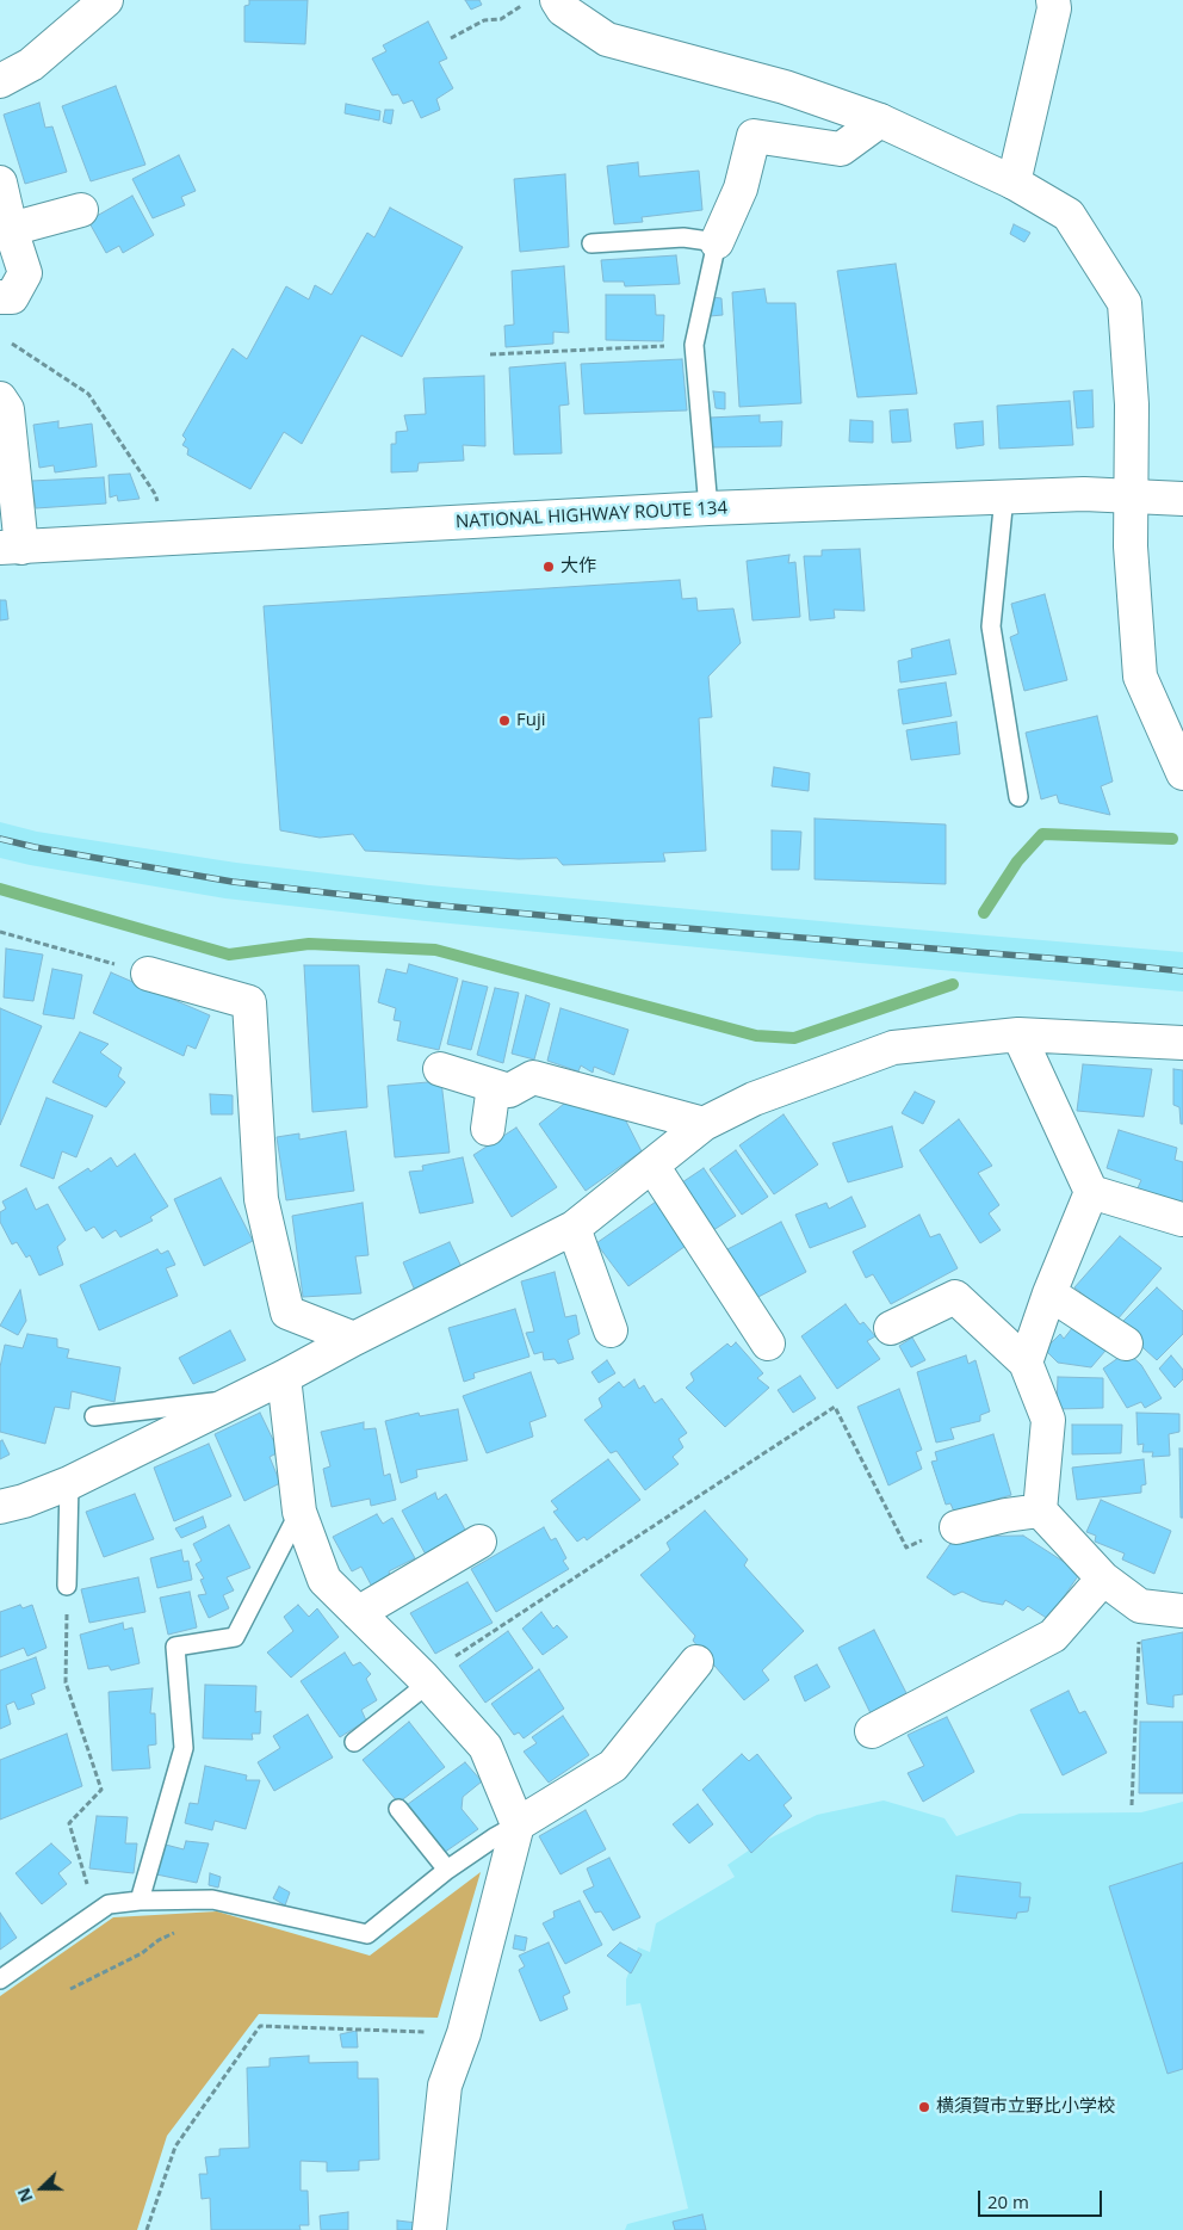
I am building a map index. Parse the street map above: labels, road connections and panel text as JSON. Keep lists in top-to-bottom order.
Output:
{
  "streets": {
    "main road": ["NATIONAL HIGHWAY ROUTE 134"]
  },
  "places": ["大作", "Fuji", "横須賀市立野比小学校"],
  "scale_bar": "20 m",
  "north": "left"
}
